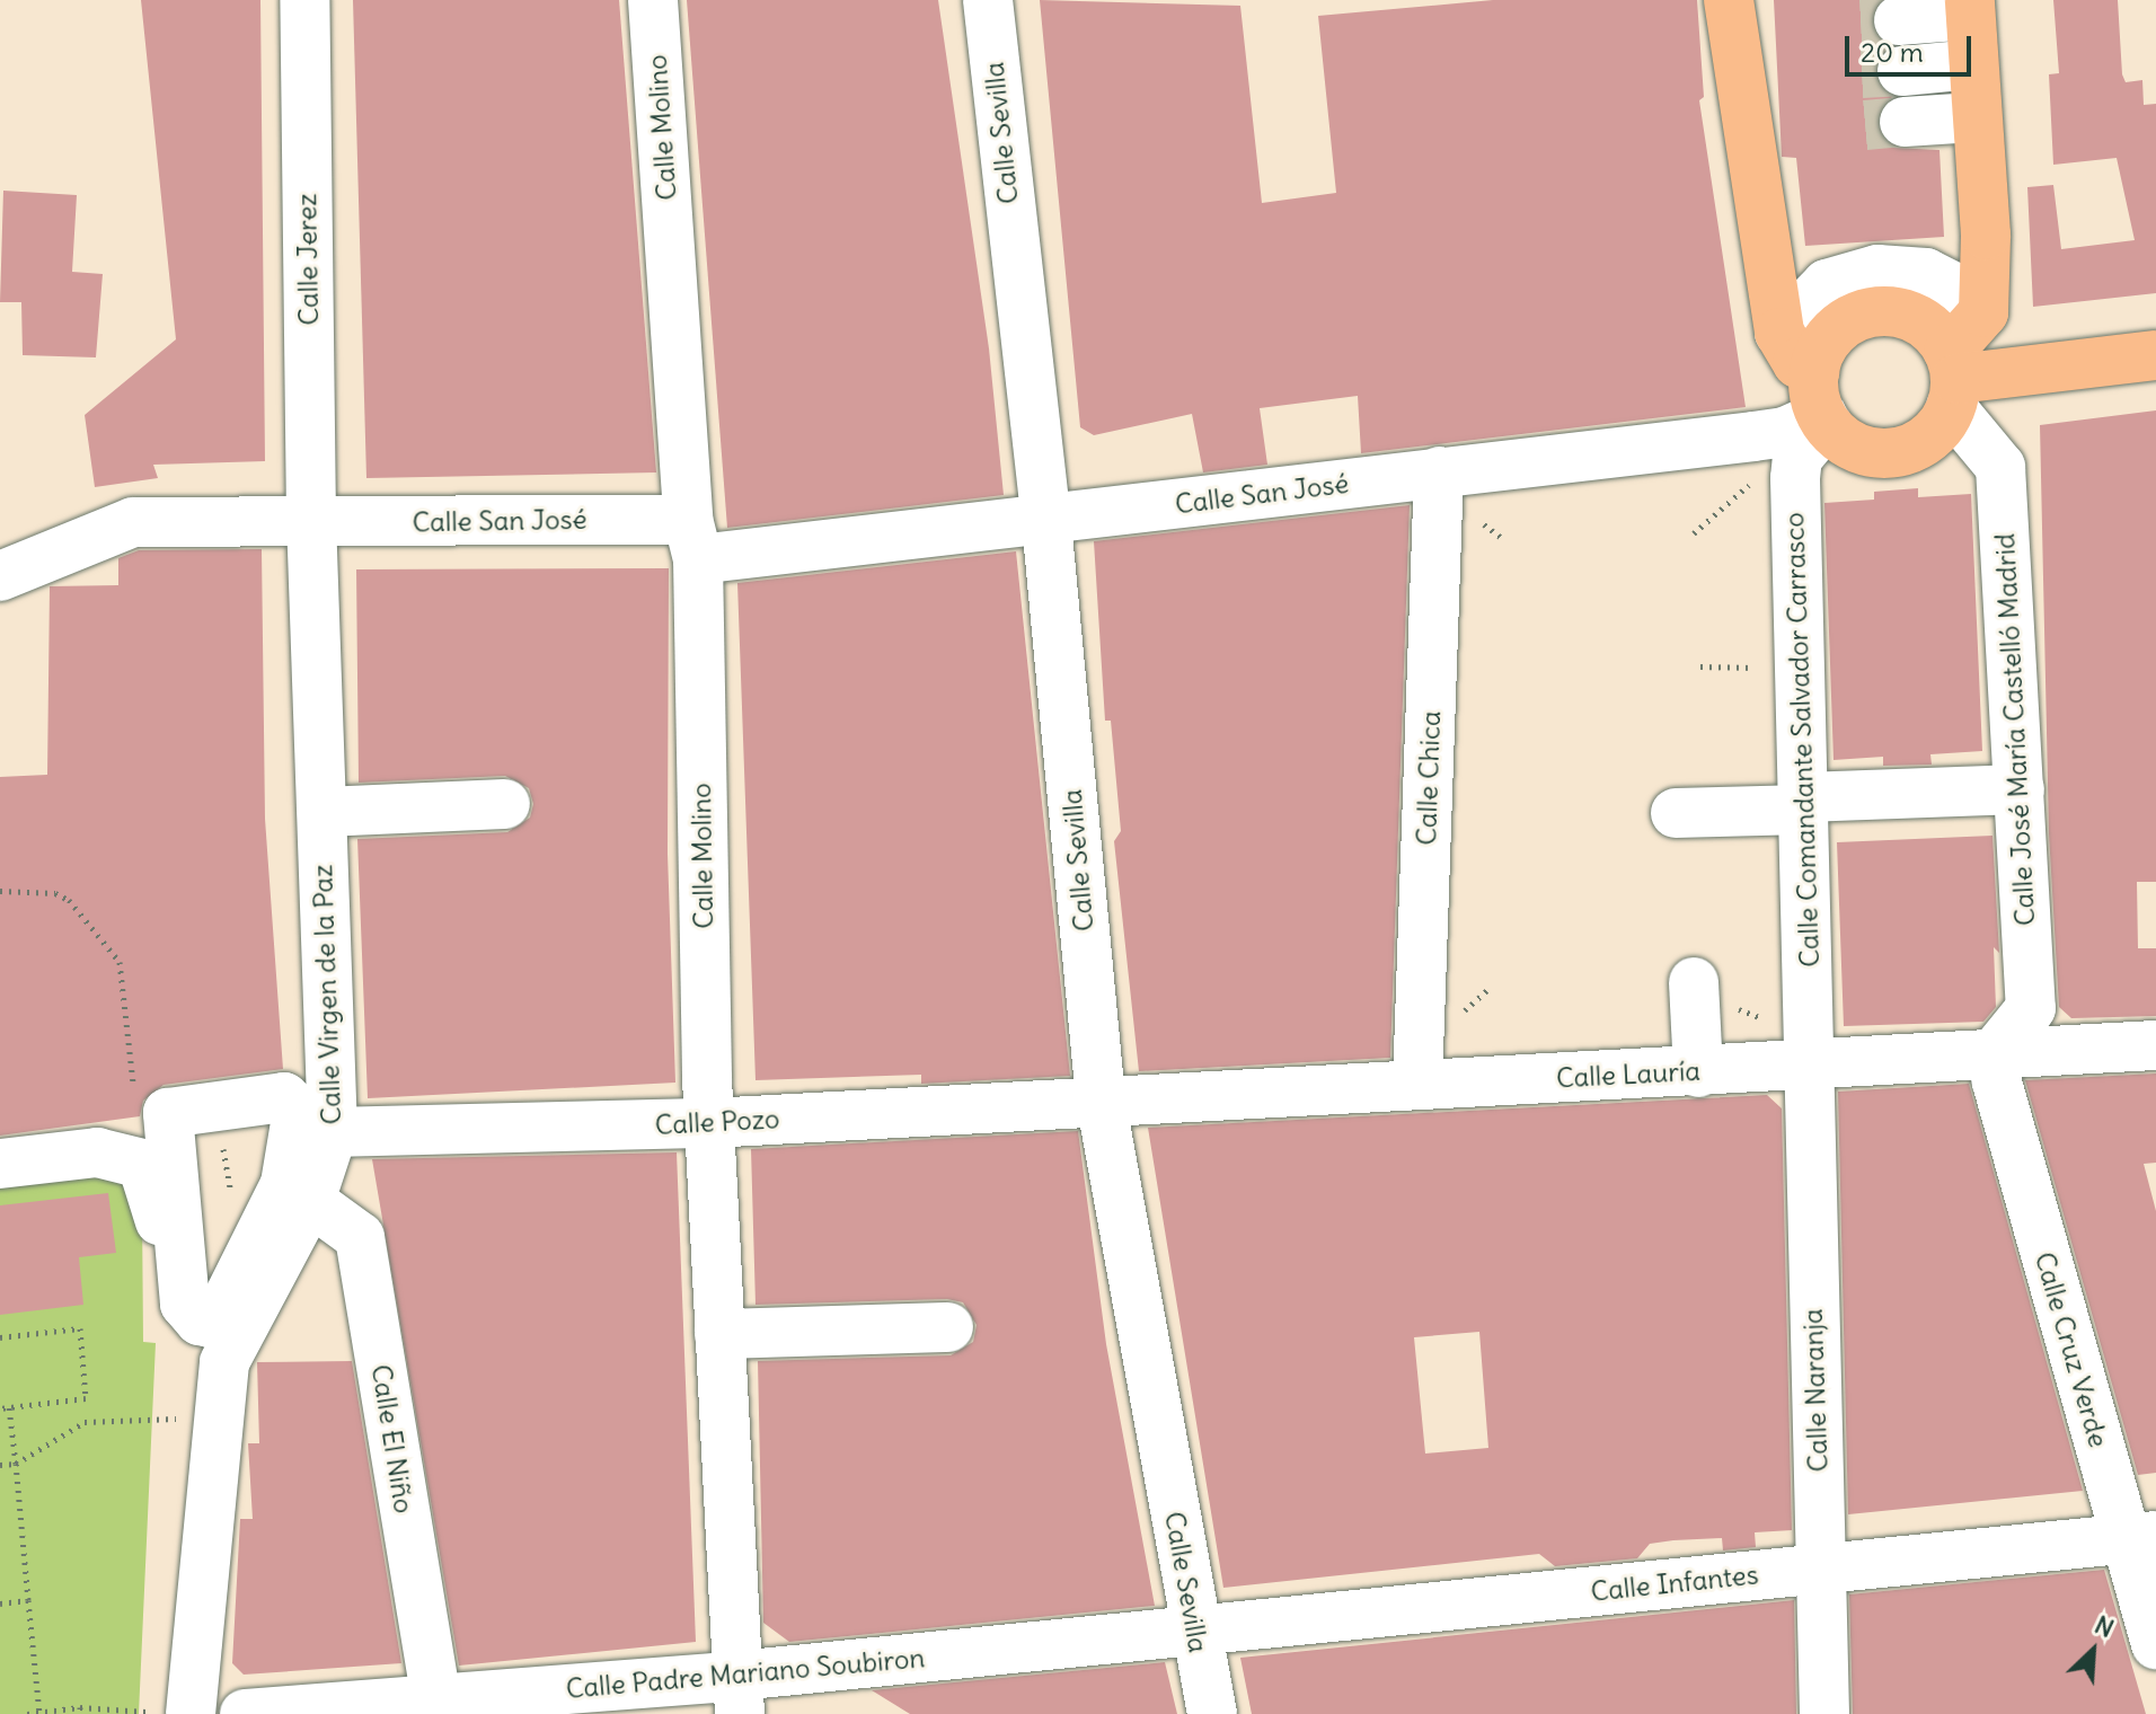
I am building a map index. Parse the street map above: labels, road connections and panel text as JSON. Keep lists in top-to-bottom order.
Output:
{
  "streets": {
    "street": [
      "Calle Molino",
      "Calle Sevilla",
      "Calle Jerez",
      "Calle San José",
      "Calle José María Castelló Madrid",
      "Calle Comandante Salvador Carrasco",
      "Calle Chica",
      "Calle Virgen de la Paz",
      "Calle Lauría",
      "Calle Pozo",
      "Calle Cruz Verde",
      "Calle Naranja",
      "Calle El Niño",
      "Calle Infantes",
      "Calle Padre Mariano Soubiron"
    ]
  },
  "crossings": [
    ["Calle Molino", "Calle San José"],
    ["Calle Molino", "Calle Pozo"],
    ["Calle Molino", "Calle Padre Mariano Soubiron"],
    ["Calle Sevilla", "Calle San José"],
    ["Calle Sevilla", "Calle Lauría"],
    ["Calle Sevilla", "Calle Pozo"],
    ["Calle Sevilla", "Calle Infantes"],
    ["Calle Sevilla", "Calle Padre Mariano Soubiron"],
    ["Calle Jerez", "Calle San José"],
    ["Calle Jerez", "Calle Virgen de la Paz"],
    ["Calle San José", "Calle José María Castelló Madrid"],
    ["Calle San José", "Calle Comandante Salvador Carrasco"],
    ["Calle San José", "Calle Chica"],
    ["Calle San José", "Calle Virgen de la Paz"],
    ["Calle José María Castelló Madrid", "Calle Comandante Salvador Carrasco"],
    ["Calle José María Castelló Madrid", "Calle Lauría"],
    ["Calle José María Castelló Madrid", "Calle Cruz Verde"],
    ["Calle Comandante Salvador Carrasco", "Calle Lauría"],
    ["Calle Comandante Salvador Carrasco", "Calle Naranja"],
    ["Calle Chica", "Calle Lauría"],
    ["Calle Virgen de la Paz", "Calle Pozo"],
    ["Calle Virgen de la Paz", "Calle El Niño"],
    ["Calle Lauría", "Calle Pozo"],
    ["Calle Lauría", "Calle Cruz Verde"],
    ["Calle Lauría", "Calle Naranja"],
    ["Calle Cruz Verde", "Calle Infantes"],
    ["Calle Naranja", "Calle Infantes"],
    ["Calle El Niño", "Calle Padre Mariano Soubiron"],
    ["Calle Infantes", "Calle Padre Mariano Soubiron"]
  ],
  "scale_bar": "20 m",
  "north": "top right"
}
